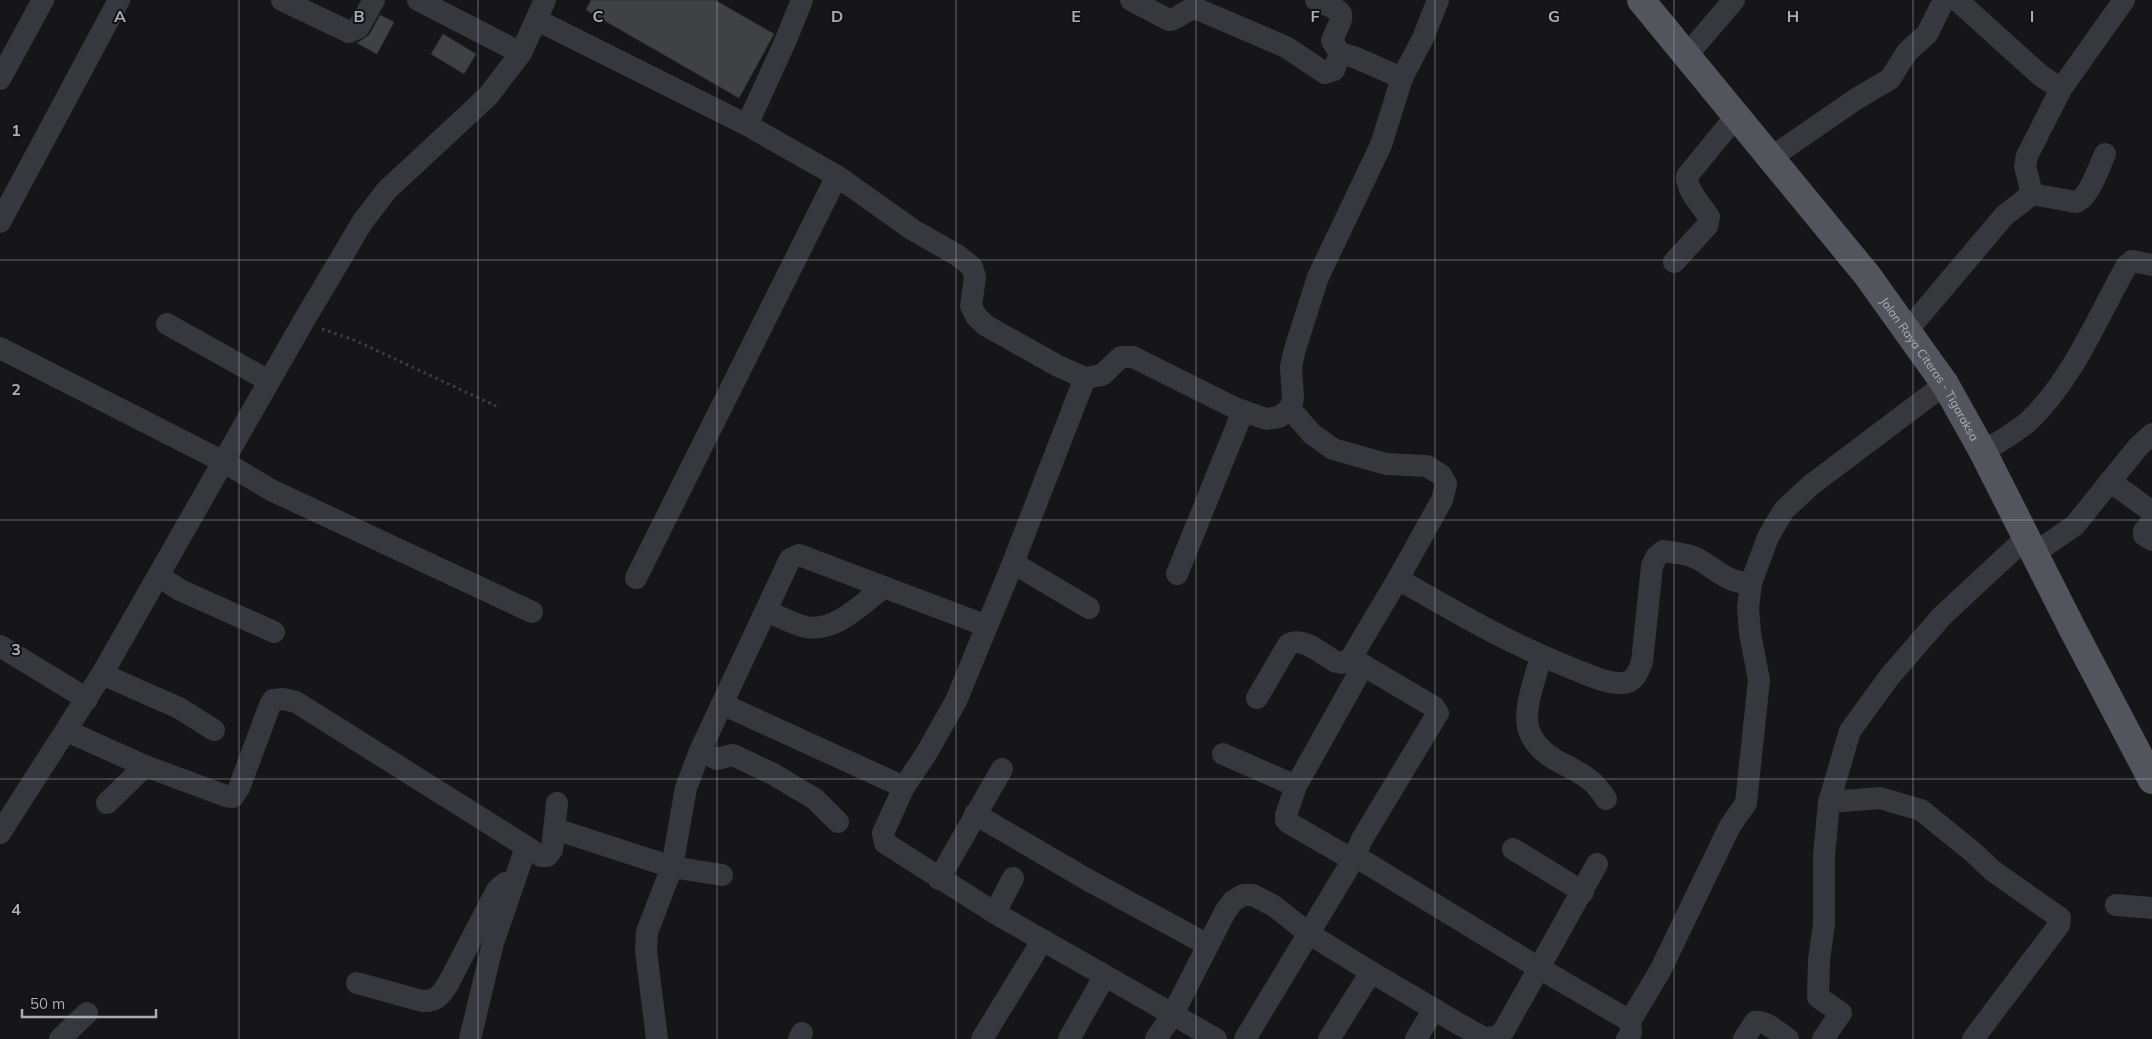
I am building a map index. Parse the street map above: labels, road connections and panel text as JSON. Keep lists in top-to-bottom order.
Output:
{
  "streets": {
    "main road": ["Jalan Raya Citeras - Tigaraksa"]
  },
  "scale_bar": "50 m",
  "grid": {
    "columns": [
      "A",
      "B",
      "C",
      "D",
      "E",
      "F",
      "G",
      "H",
      "I"
    ],
    "rows": [
      "1",
      "2",
      "3",
      "4"
    ]
  }
}
